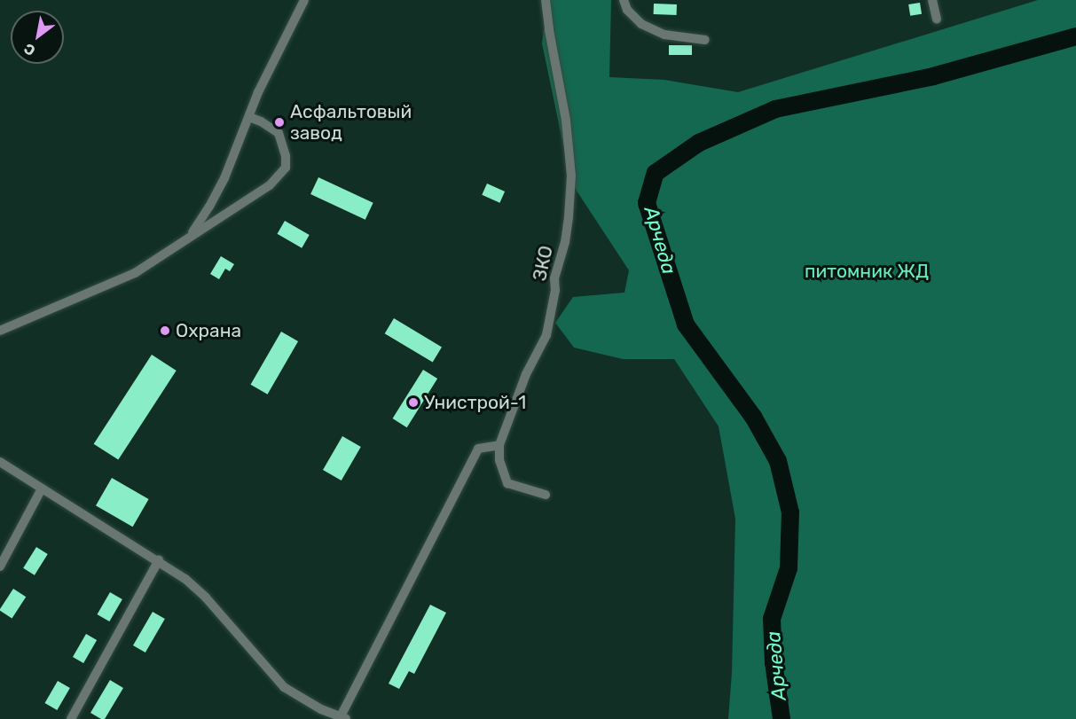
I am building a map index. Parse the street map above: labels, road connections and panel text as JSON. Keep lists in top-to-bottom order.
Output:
{
  "streets": {
    "street": ["ЗКО"]
  },
  "water": ["Арчеда"],
  "parks": ["питомник ЖД"],
  "places": ["Асфальтовый завод", "Охрана", "Унистрой-1"],
  "north": "bottom left"
}
